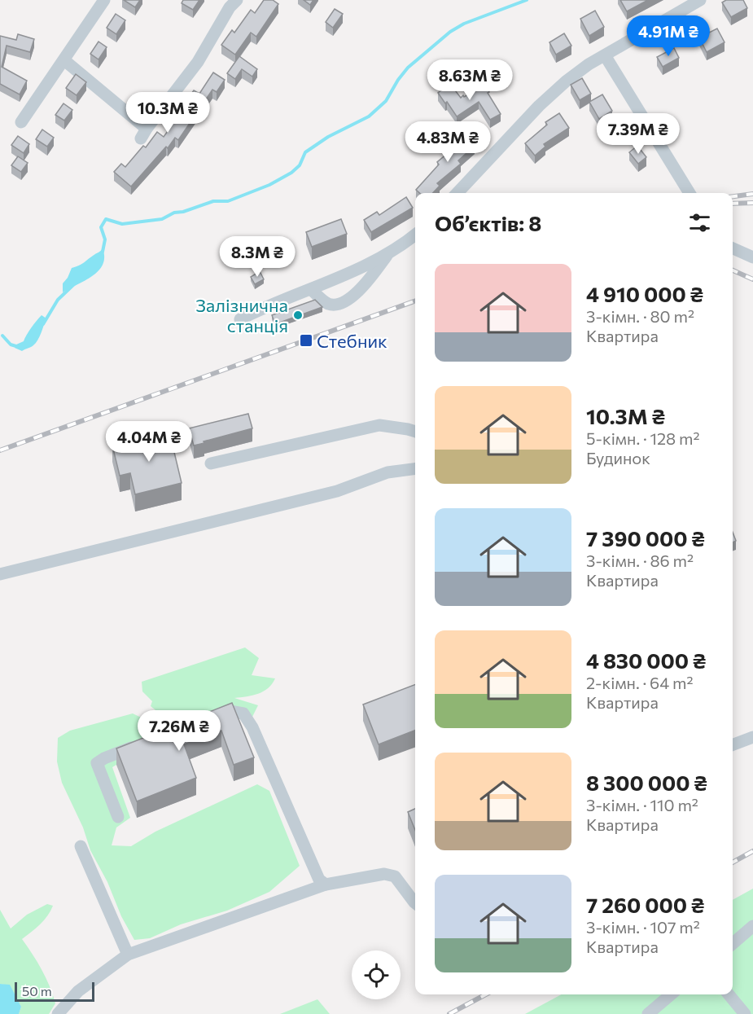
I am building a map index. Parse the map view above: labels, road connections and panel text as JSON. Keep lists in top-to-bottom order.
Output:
{
  "places": {
    "other": ["Залізнична станція"],
    "transit": ["Стебник"]
  },
  "scale_bar": "50 m",
  "page": {
    "price": [
      "4.91M ₴",
      "8.63M ₴",
      "10.3M ₴",
      "7.39M ₴",
      "4.83M ₴",
      "8.3M ₴",
      "4.04M ₴",
      "7.26M ₴"
    ],
    "heading": "Об’єктів: 8",
    "list": [
      {
        "name": "4 910 000 ₴",
        "note": "3-кімн. · 80 m² · Квартира"
      },
      {
        "name": "10.3M ₴",
        "note": "5-кімн. · 128 m² · Будинок"
      },
      {
        "name": "7 390 000 ₴",
        "note": "3-кімн. · 86 m² · Квартира"
      },
      {
        "name": "4 830 000 ₴",
        "note": "2-кімн. · 64 m² · Квартира"
      },
      {
        "name": "8 300 000 ₴",
        "note": "3-кімн. · 110 m² · Квартира"
      },
      {
        "name": "7 260 000 ₴",
        "note": "3-кімн. · 107 m² · Квартира"
      }
    ],
    "scale": "50 m"
  }
}
